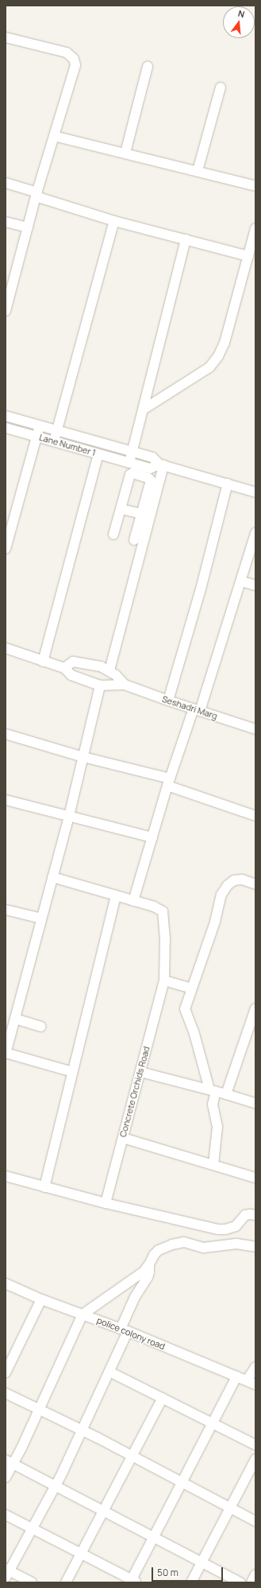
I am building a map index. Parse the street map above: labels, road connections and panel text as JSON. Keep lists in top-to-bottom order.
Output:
{
  "streets": {
    "street": [
      "Lane Number 1",
      "Seshadri Marg",
      "Concrete Orchids Road",
      "police colony road"
    ]
  },
  "scale_bar": "50 m",
  "north": "top"
}
